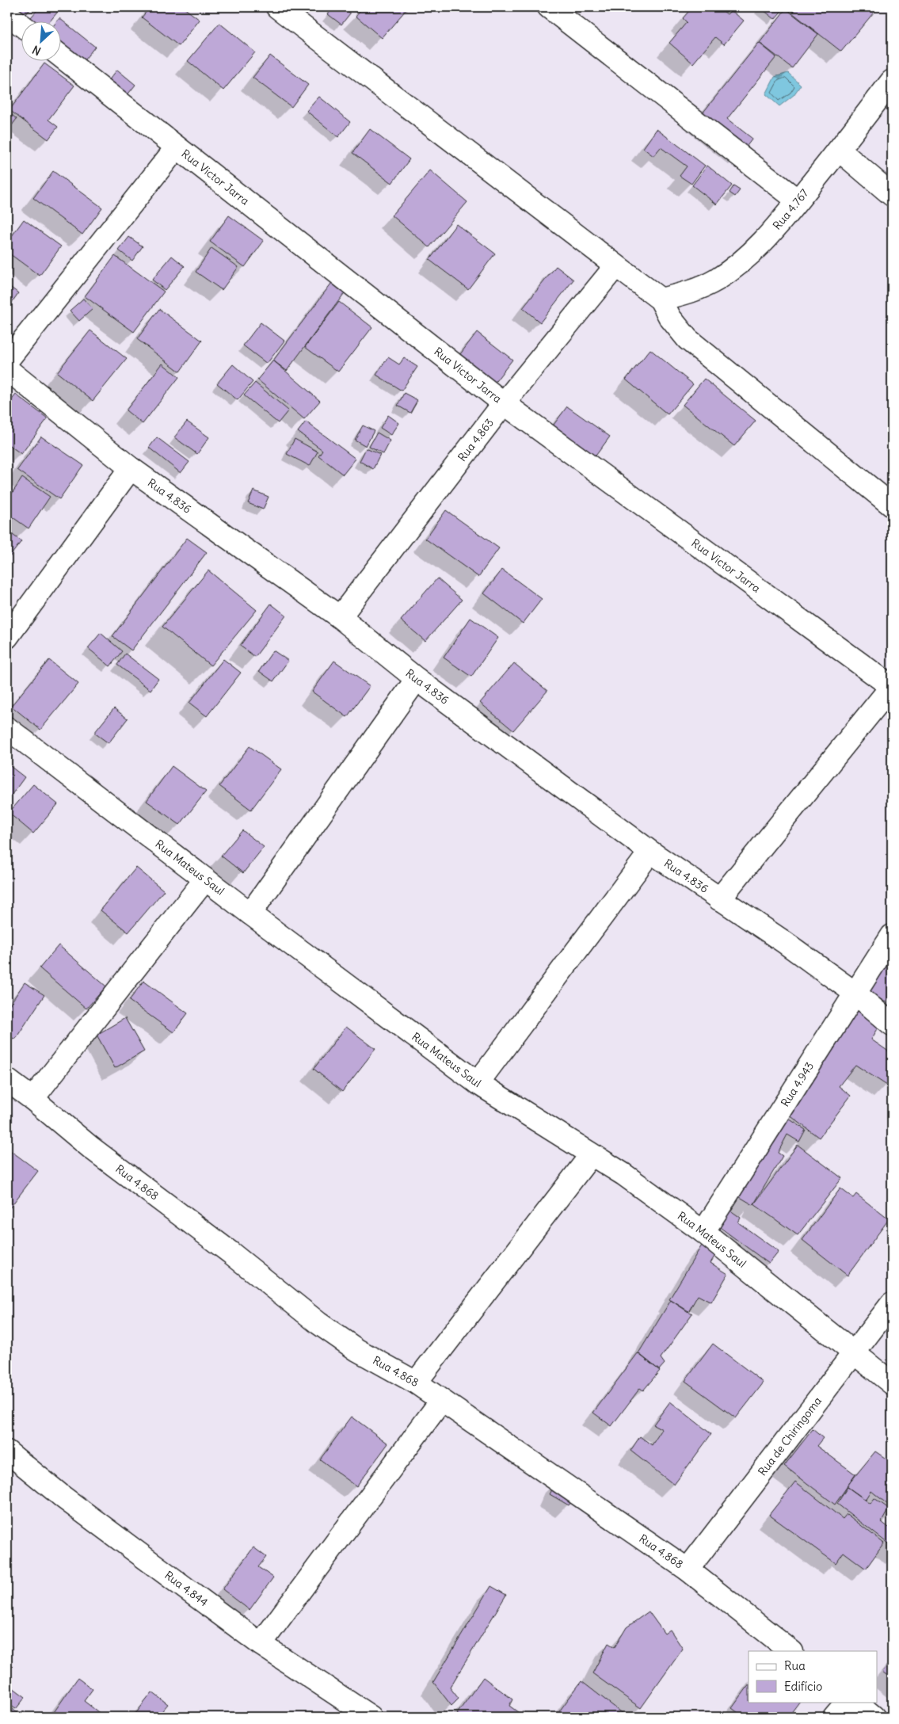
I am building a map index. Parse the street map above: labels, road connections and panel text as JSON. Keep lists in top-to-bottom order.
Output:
{
  "streets": {
    "street": [
      "Rua Victor Jarra",
      "Rua 4.767",
      "Rua 4.863",
      "Rua 4.836",
      "Rua Mateus Saul",
      "Rua 4.943",
      "Rua 4.868",
      "Rua de Chiringoma",
      "Rua 4.844"
    ]
  },
  "crossings": [
    ["Rua Victor Jarra", "Rua 4.863"],
    ["Rua 4.863", "Rua 4.836"],
    ["Rua 4.836", "Rua 4.943"],
    ["Rua Mateus Saul", "Rua 4.943"],
    ["Rua Mateus Saul", "Rua de Chiringoma"],
    ["Rua 4.868", "Rua de Chiringoma"]
  ],
  "legend": ["Rua", "Edifício"],
  "north": "bottom left"
}
